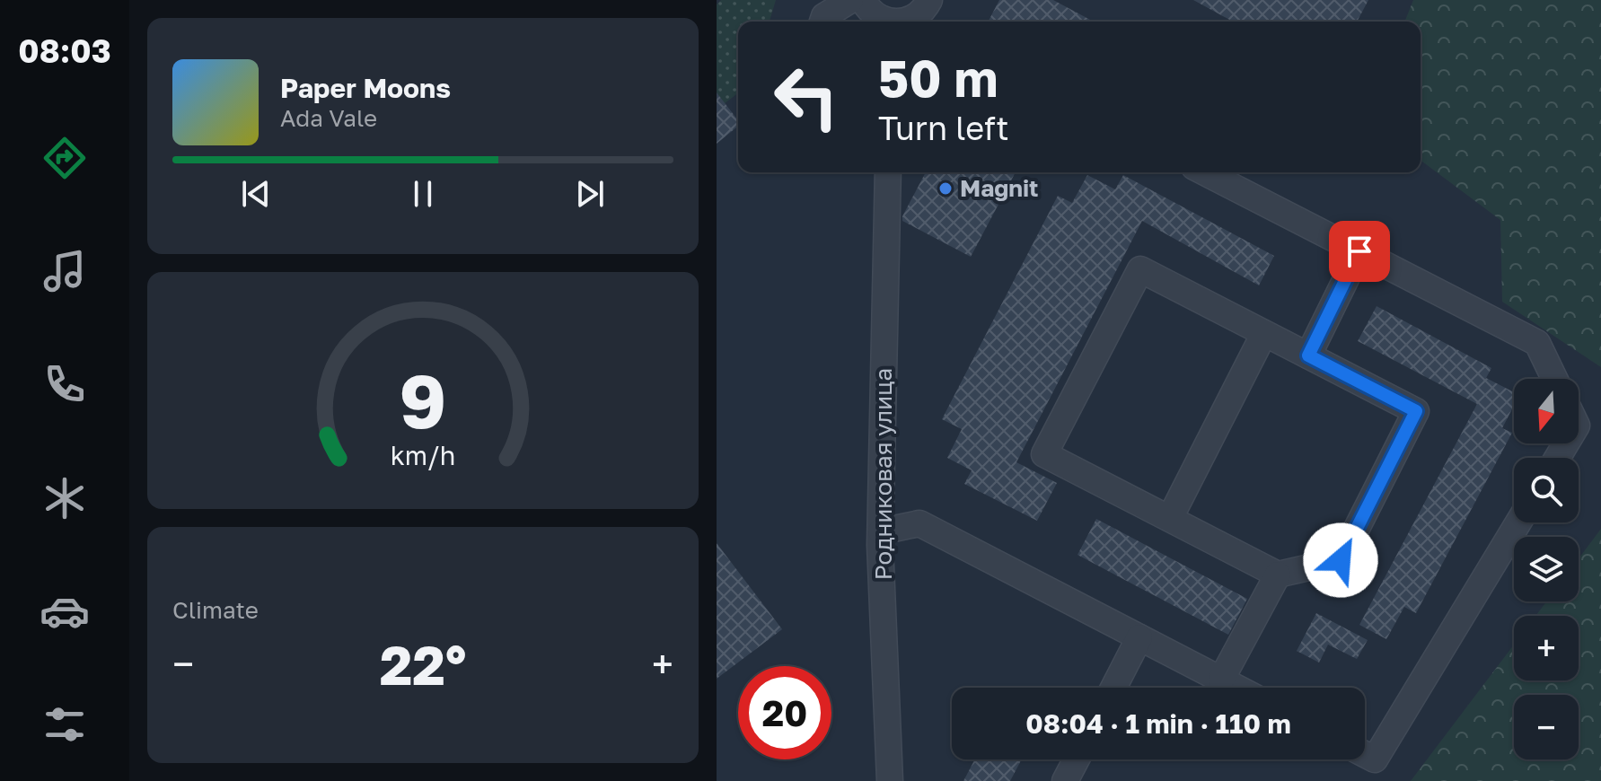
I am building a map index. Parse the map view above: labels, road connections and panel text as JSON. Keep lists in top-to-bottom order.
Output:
{
  "streets": {
    "street": ["Родниковая улица"]
  },
  "places": ["Magnit"],
  "north": "bottom",
  "page": {
    "tabs": "08:03",
    "turn": ["50 m", "Turn left"],
    "song": ["Paper Moons", "Ada Vale"],
    "map_buttons": ["+", "−"],
    "tile": "Climate",
    "heat": ["−", "22°", "+"],
    "limit": "20",
    "trip": "08:04 · 1 min · 110 m",
    "gauge": ["9", "km/h"]
  }
}
